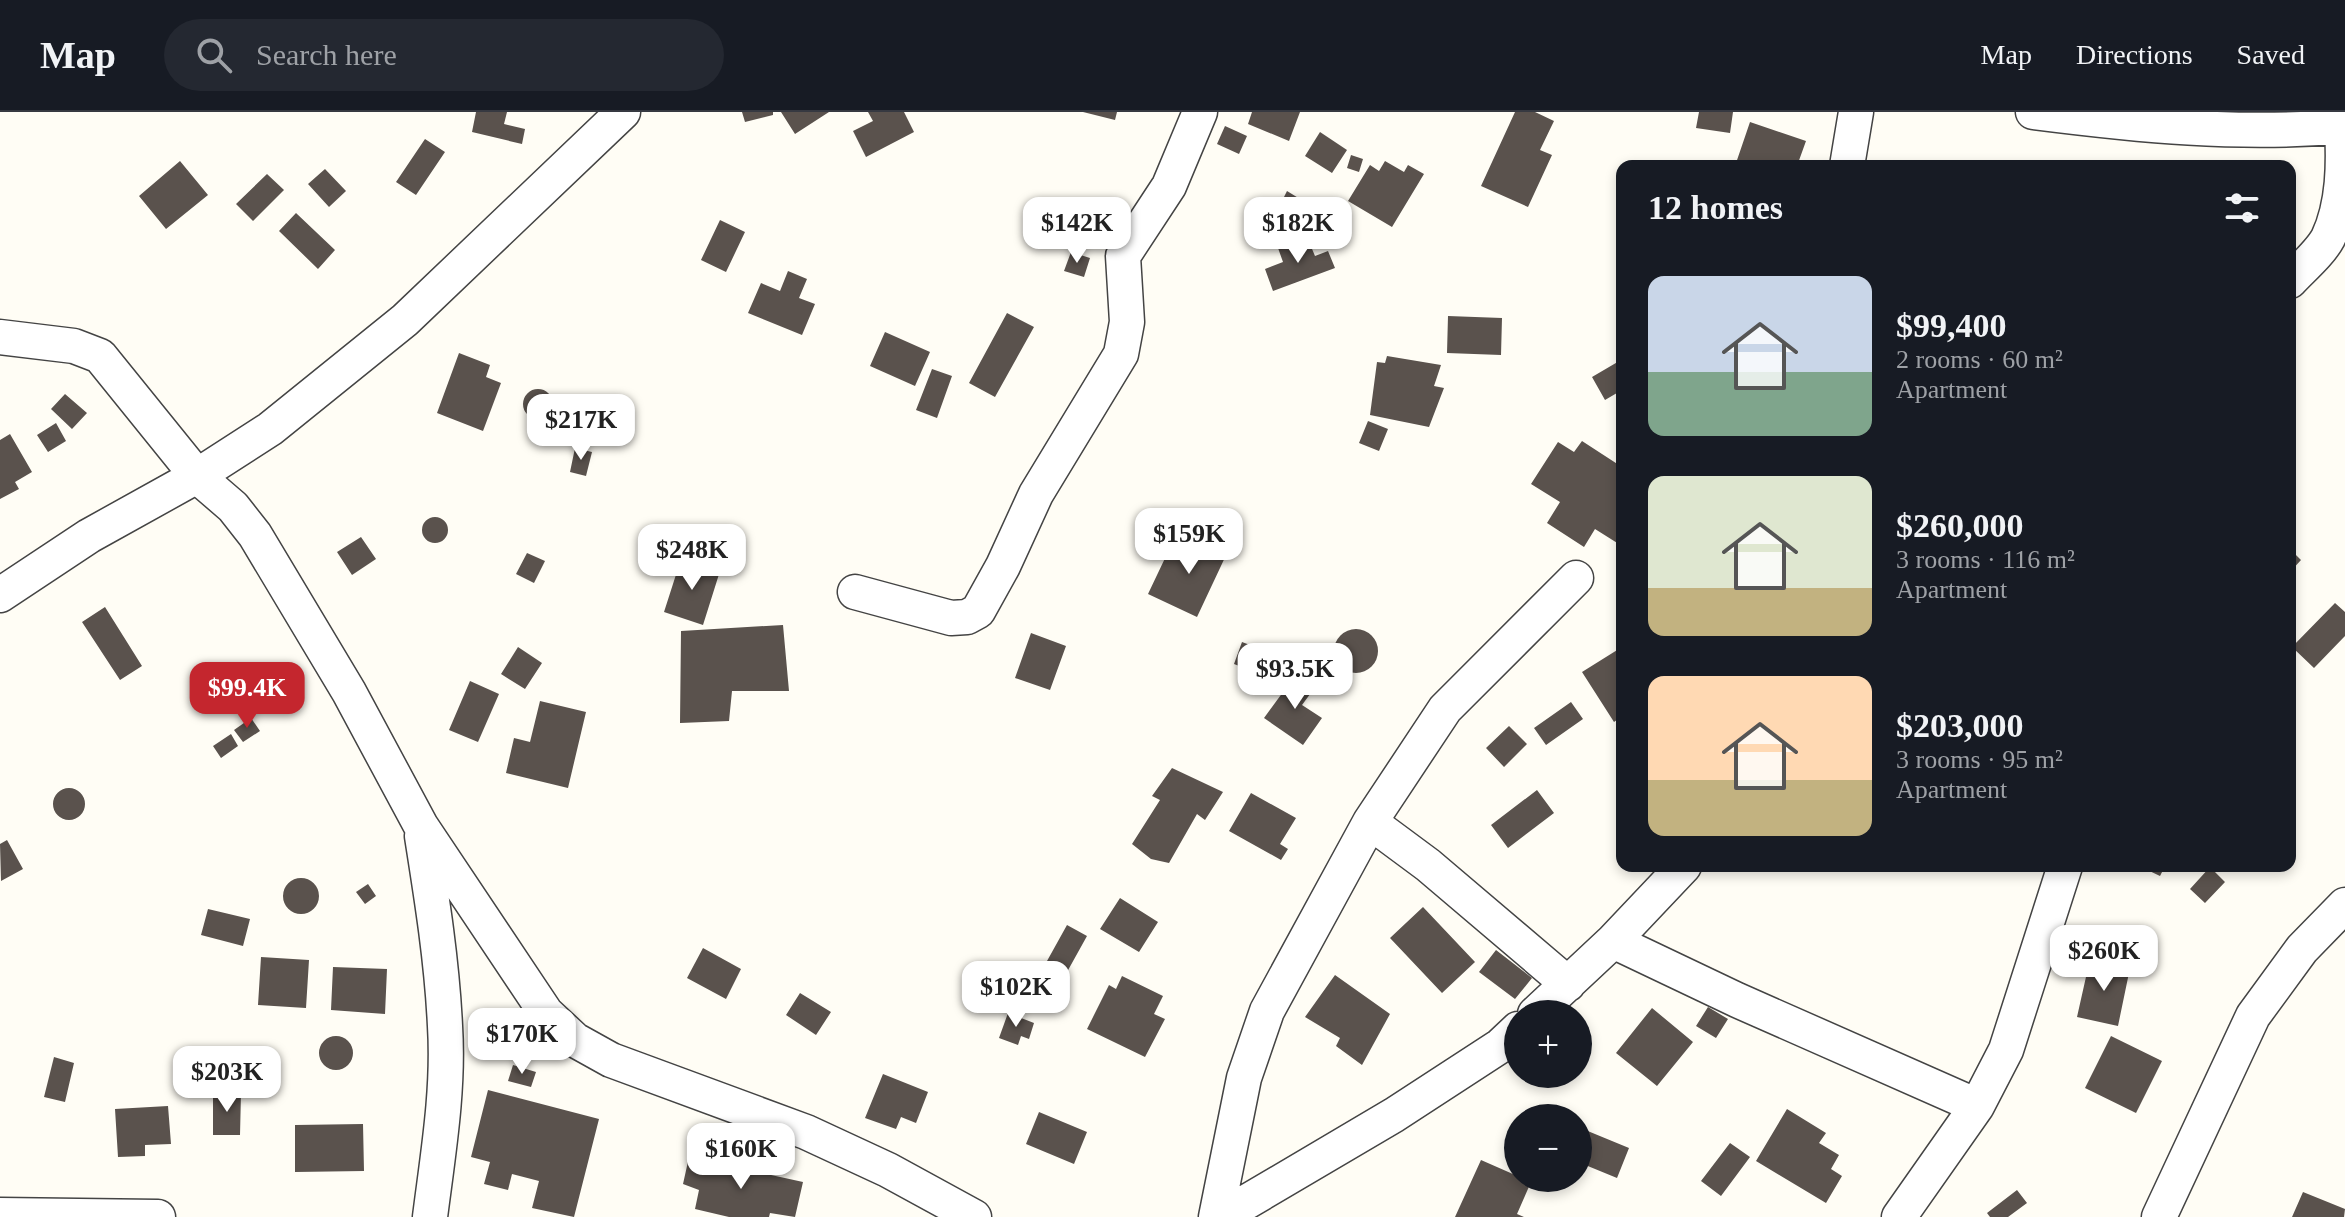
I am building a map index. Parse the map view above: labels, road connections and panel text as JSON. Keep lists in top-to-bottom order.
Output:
{
  "page": {
    "header": "Map",
    "search": "Search here",
    "nav": ["Map", "Directions", "Saved"],
    "heading": "12 homes",
    "price": [
      "$142K",
      "$182K",
      "$217K",
      "$159K",
      "$248K",
      "$93.5K",
      "$99.4K",
      "$260K",
      "$102K",
      "$170K",
      "$203K",
      "$160K"
    ],
    "list": [
      {
        "name": "$99,400",
        "note": "2 rooms · 60 m² · Apartment"
      },
      {
        "name": "$260,000",
        "note": "3 rooms · 116 m² · Apartment"
      },
      {
        "name": "$203,000",
        "note": "3 rooms · 95 m² · Apartment"
      }
    ],
    "map_buttons": ["+", "−"]
  }
}
